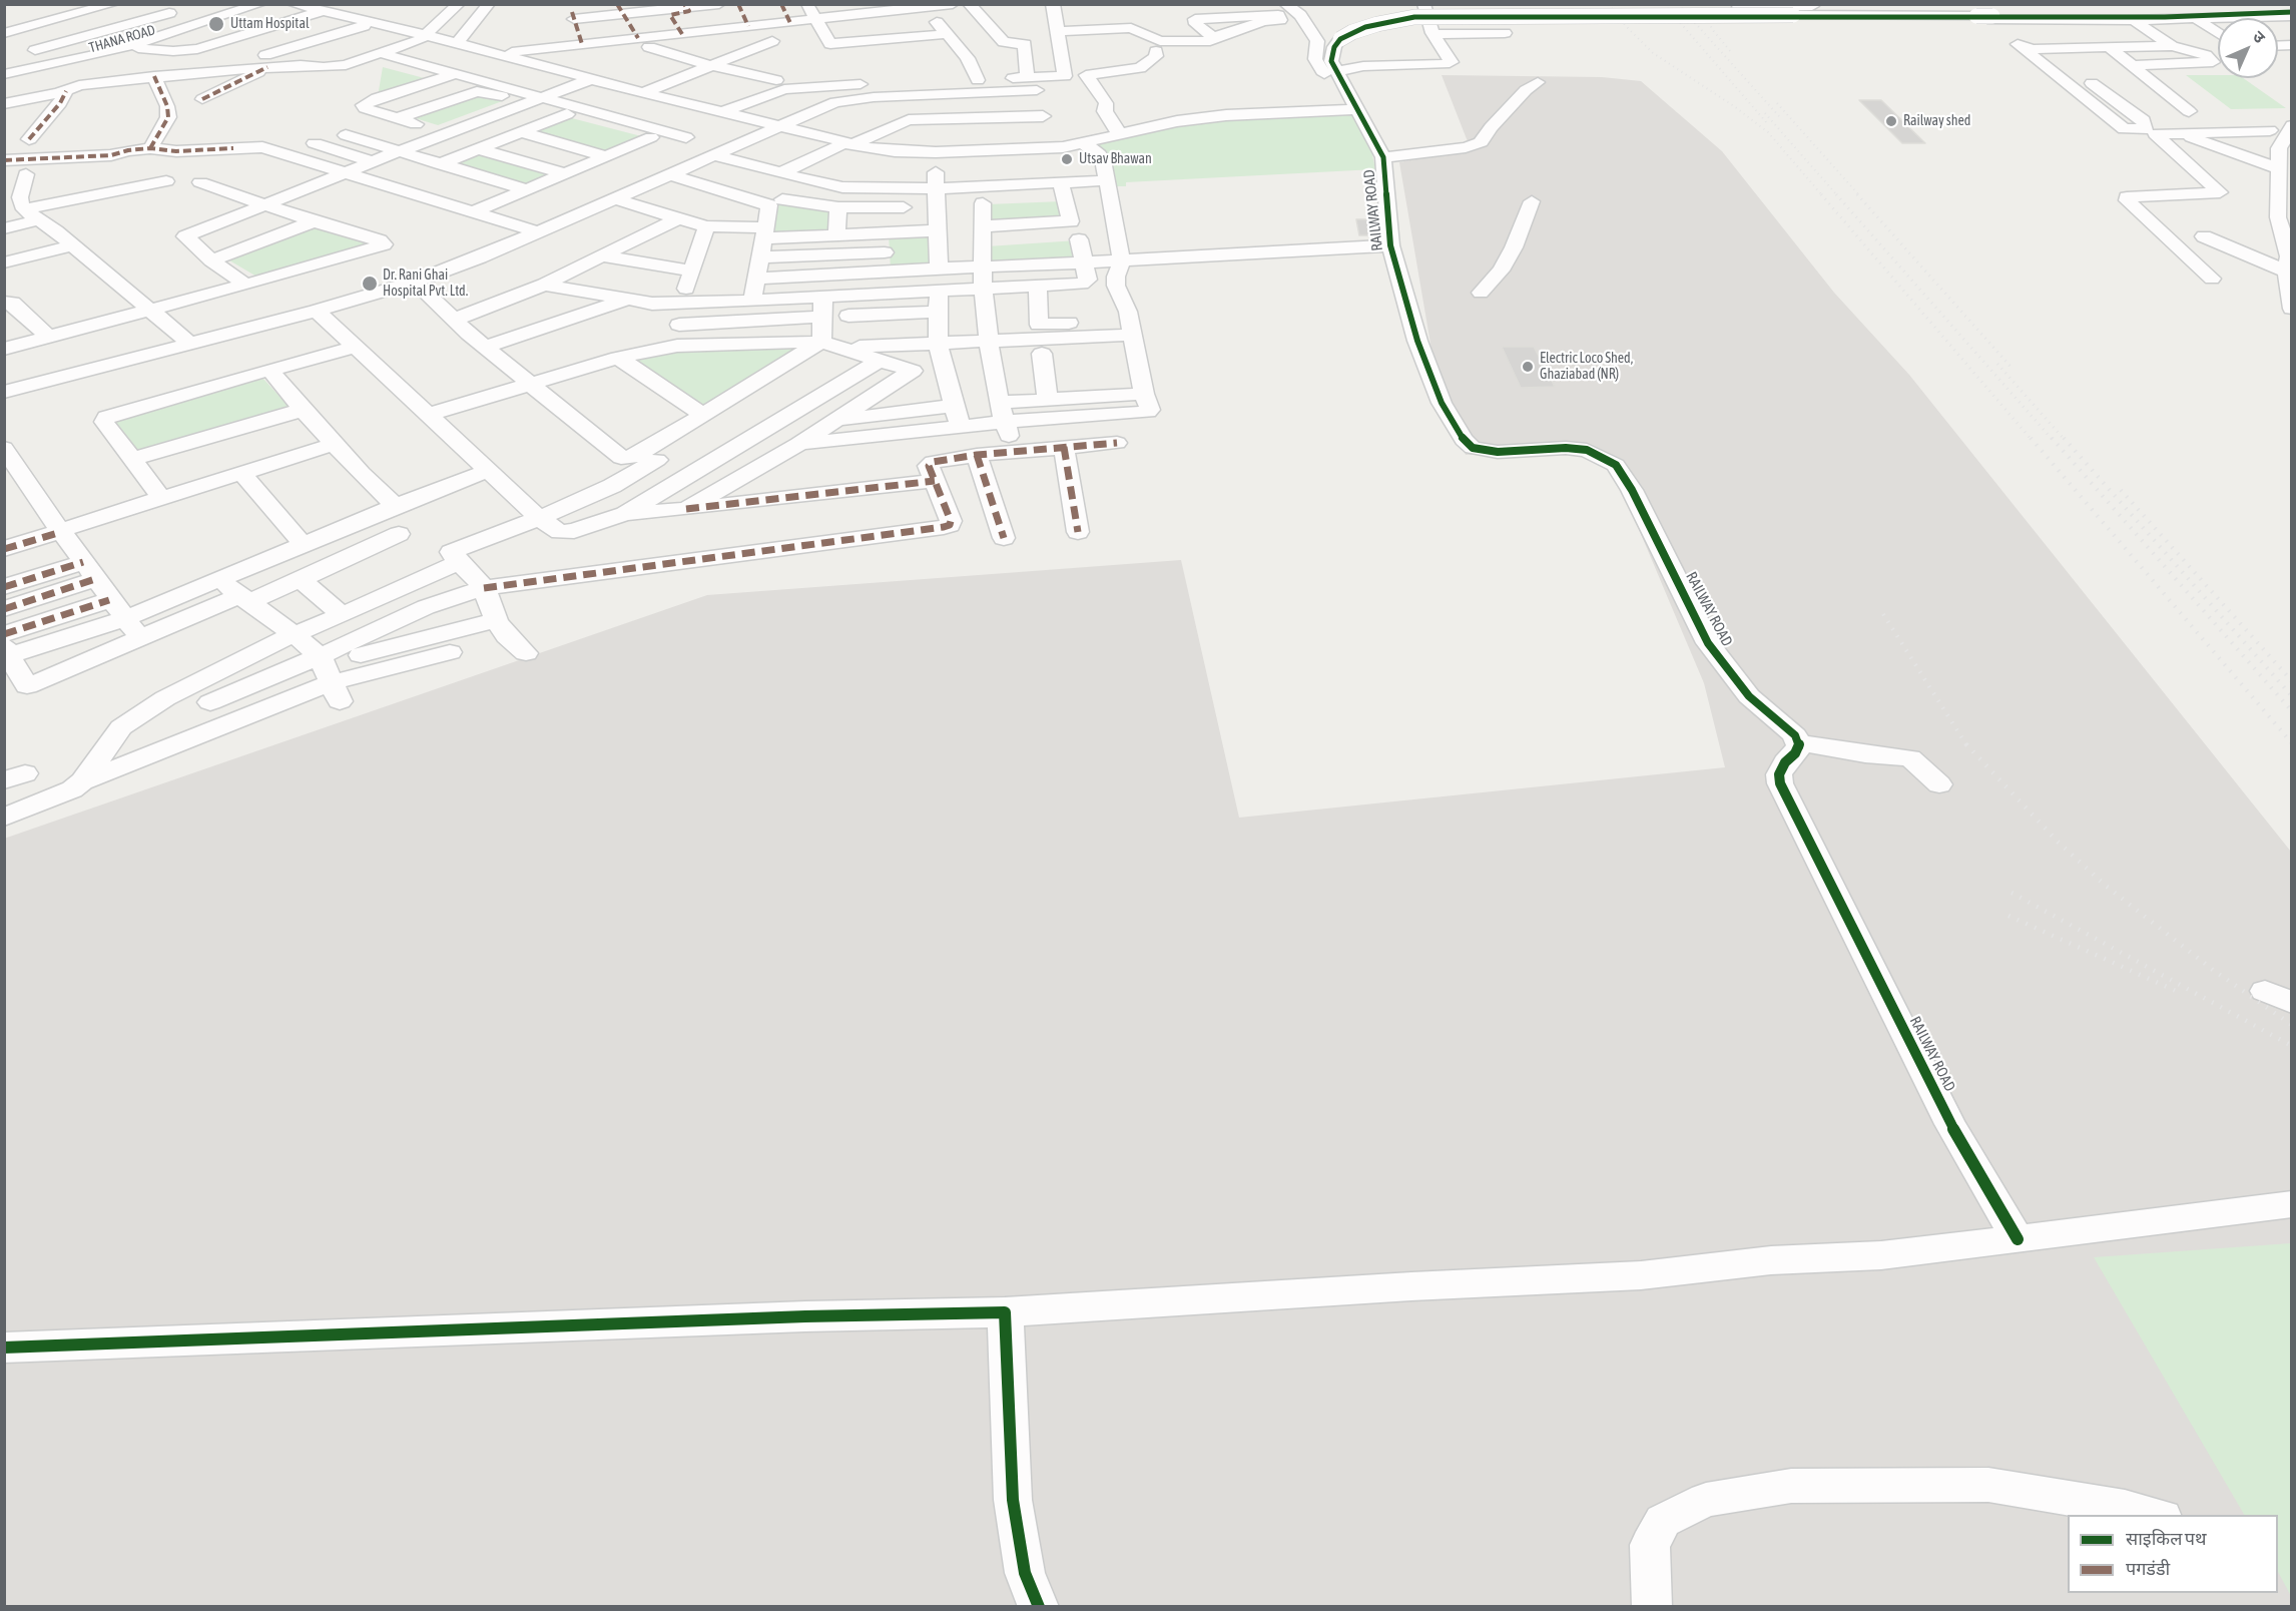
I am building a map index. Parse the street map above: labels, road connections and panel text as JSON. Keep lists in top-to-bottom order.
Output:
{
  "streets": {
    "street": ["THANA ROAD", "RAILWAY ROAD"]
  },
  "places": [
    "Uttam Hospital",
    "Railway shed",
    "Utsav Bhawan",
    "Dr. Rani Ghai Hospital Pvt. Ltd.",
    "Electric Loco Shed, Ghaziabad (NR)"
  ],
  "legend": ["साइकिल पथ", "पगडंडी"],
  "north": "top right"
}
